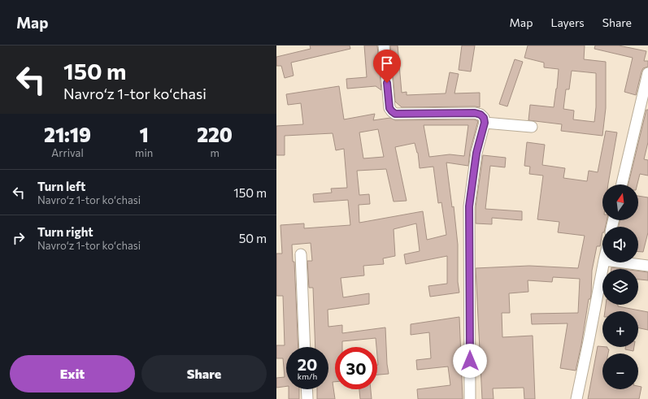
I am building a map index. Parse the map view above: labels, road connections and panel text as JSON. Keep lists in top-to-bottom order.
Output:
{
  "north": "top",
  "page": {
    "header": "Map",
    "nav": ["Map", "Layers", "Share"],
    "turn": ["150 m", "Navroʻz 1-tor koʻchasi"],
    "eta": [
      "21:19",
      "Arrival",
      "1",
      "min",
      "220",
      "m"
    ],
    "list": [
      {
        "name": "Turn left",
        "note": "Navroʻz 1-tor koʻchasi",
        "value": "150 m"
      },
      {
        "name": "Turn right",
        "note": "Navroʻz 1-tor koʻchasi",
        "value": "50 m"
      }
    ],
    "map_buttons": ["+", "−"],
    "speed": "20 km/h",
    "limit": "30",
    "buttons": ["Exit", "Share"]
  }
}
